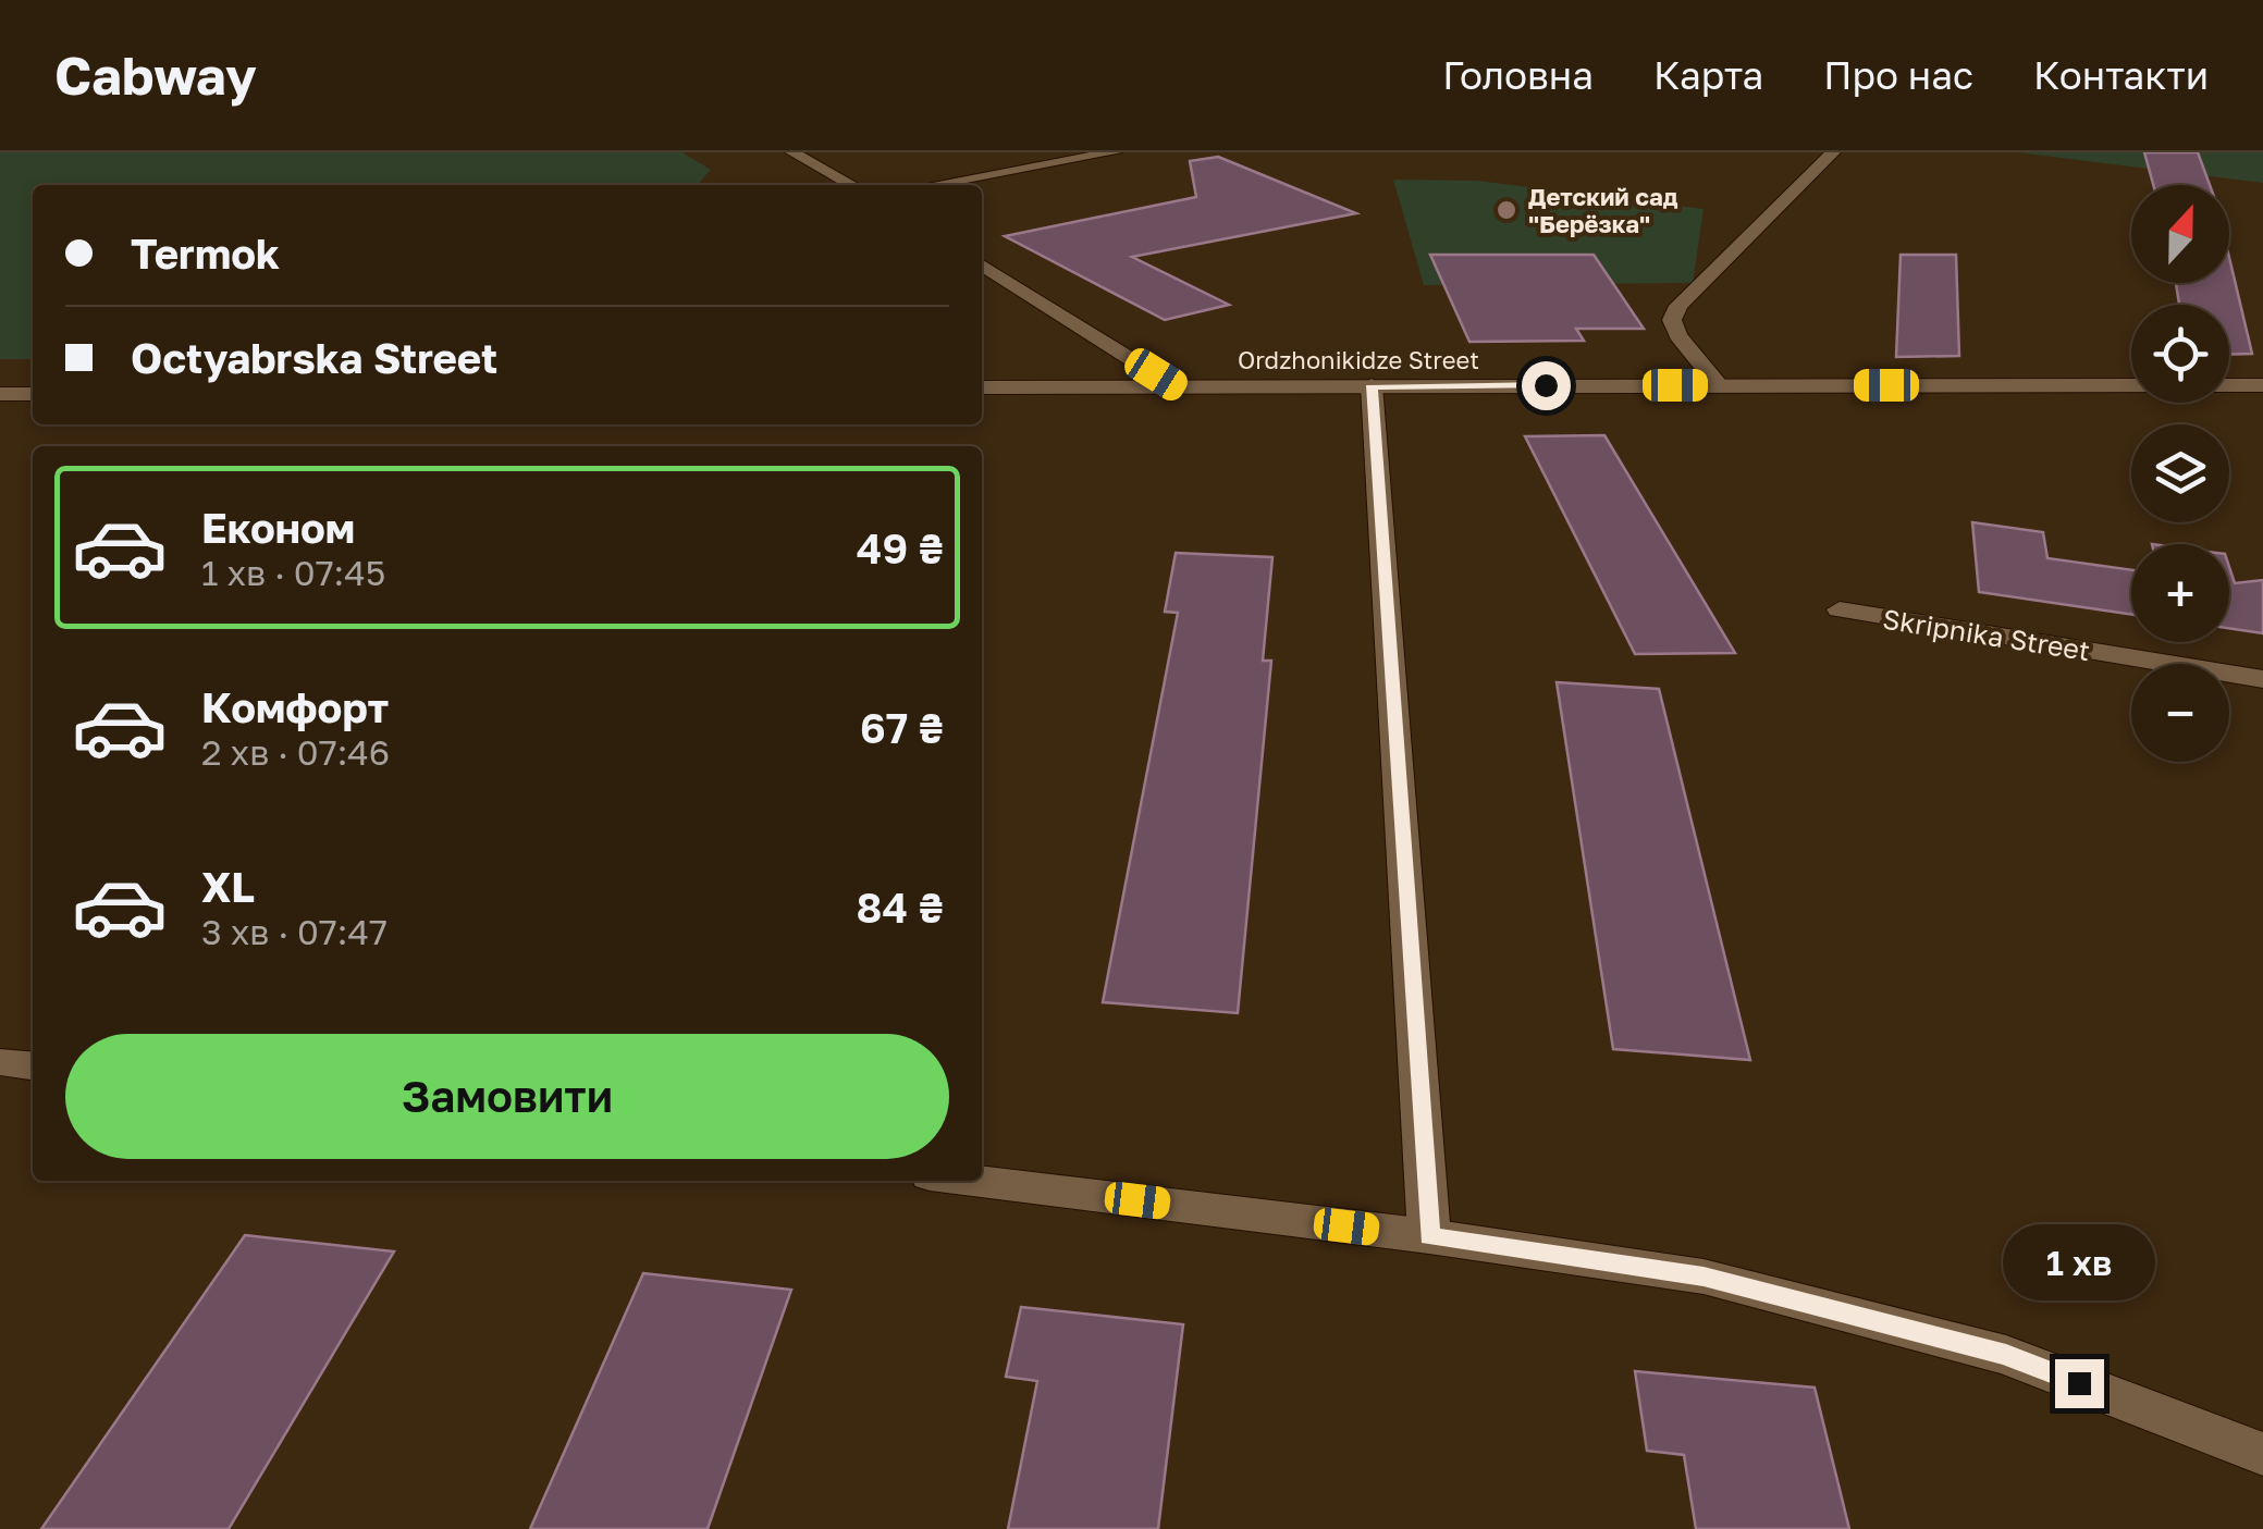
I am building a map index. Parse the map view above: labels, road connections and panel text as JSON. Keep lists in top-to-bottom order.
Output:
{
  "streets": {
    "street": ["Ordzhonikidze Street", "Skripnika Street"]
  },
  "places": ["Детский сад \"Берёзка\""],
  "north": "top",
  "page": {
    "header": "Cabway",
    "nav": [
      "Головна",
      "Карта",
      "Про нас",
      "Контакти"
    ],
    "map_buttons": ["+", "−"],
    "banner": ["Termok", "Octyabrska Street"],
    "list": [
      {
        "name": "Економ",
        "note": "1 хв · 07:45",
        "value": "49 ₴"
      },
      {
        "name": "Комфорт",
        "note": "2 хв · 07:46",
        "value": "67 ₴"
      },
      {
        "name": "XL",
        "note": "3 хв · 07:47",
        "value": "84 ₴"
      }
    ],
    "buttons": "Замовити",
    "bubble": "1 хв"
  }
}
